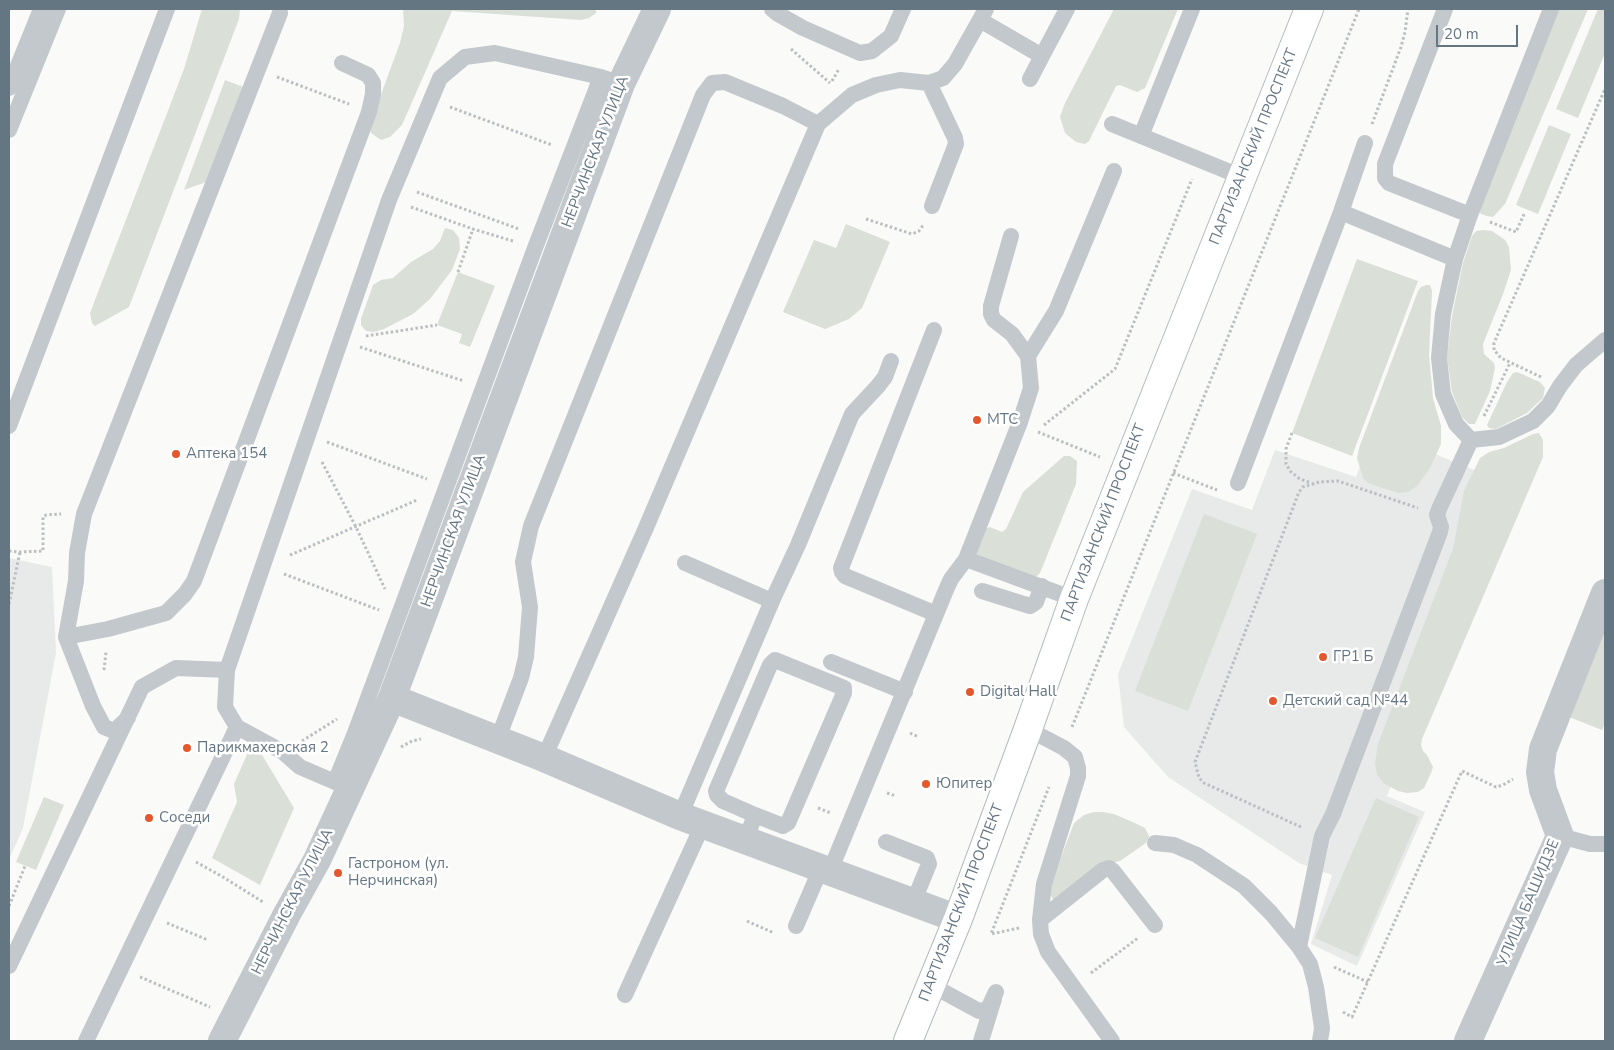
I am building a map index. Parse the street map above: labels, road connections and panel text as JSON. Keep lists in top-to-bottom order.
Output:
{
  "streets": {
    "main road": ["ПАРТИЗАНСКИЙ ПРОСПЕКТ"],
    "street": ["НЕРЧИНСКАЯ УЛИЦА", "УЛИЦА БАШИДЗЕ"]
  },
  "places": [
    "МТС",
    "Аптека 154",
    "ГР1 Б",
    "Digital Hall",
    "Детский сад №44",
    "Парикмахерская 2",
    "Юпитер",
    "Соседи",
    "Гастроном (ул. Нерчинская)"
  ],
  "scale_bar": "20 m"
}
